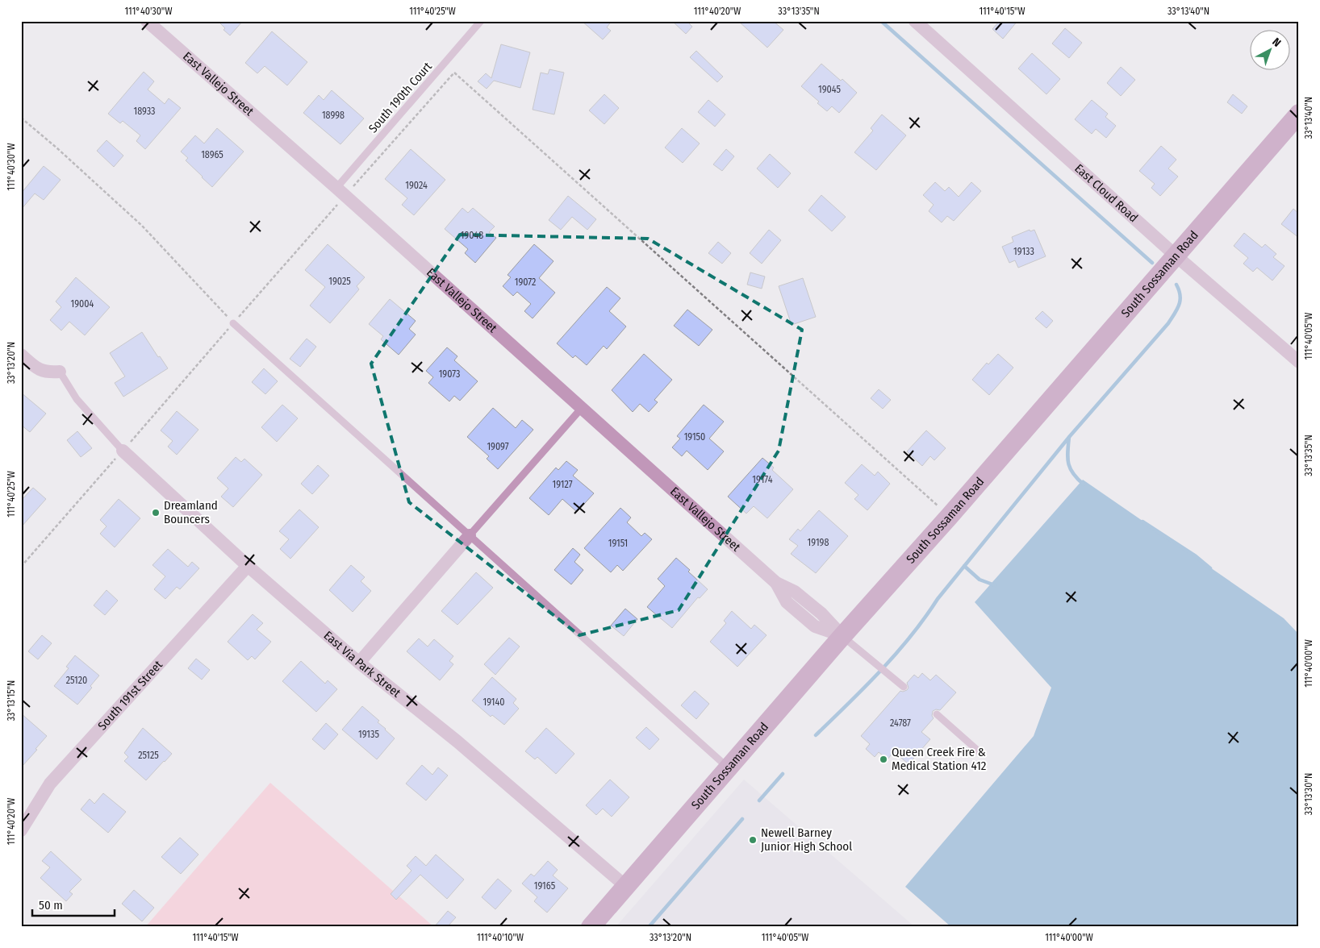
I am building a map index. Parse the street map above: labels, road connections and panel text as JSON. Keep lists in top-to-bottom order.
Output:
{
  "streets": {
    "main road": ["South Sossaman Road"],
    "street": [
      "East Vallejo Street",
      "East Cloud Road",
      "East Via Park Street",
      "South 191st Street"
    ],
    "lane": ["South 190th Court"]
  },
  "crossings": [
    ["East Vallejo Street", "South 190th Court"],
    ["East Vallejo Street", "South Sossaman Road"],
    ["East Cloud Road", "South Sossaman Road"],
    ["South Sossaman Road", "East Via Park Street"],
    ["East Via Park Street", "South 191st Street"]
  ],
  "places": ["Dreamland Bouncers", "Queen Creek Fire & Medical Station 412", "Newell Barney Junior High School"],
  "house_numbers": [
    "19045",
    "18933",
    "18998",
    "18965",
    "19024",
    "19048",
    "19133",
    "19025",
    "19072",
    "19004",
    "19073",
    "19150",
    "19097",
    "19174",
    "19127",
    "19198",
    "19151",
    "25120",
    "19140",
    "24787",
    "19135",
    "25125",
    "19165"
  ],
  "scale_bar": "50 m",
  "north": "top right",
  "coordinates": [
    "111°40'30\"W",
    "111°40'25\"W",
    "111°40'20\"W",
    "33°13'35\"N",
    "111°40'15\"W",
    "33°13'40\"N",
    "111°40'05\"W",
    "33°13'20\"N",
    "111°40'00\"W",
    "33°13'15\"N",
    "33°13'30\"N",
    "111°40'10\"W"
  ]
}
